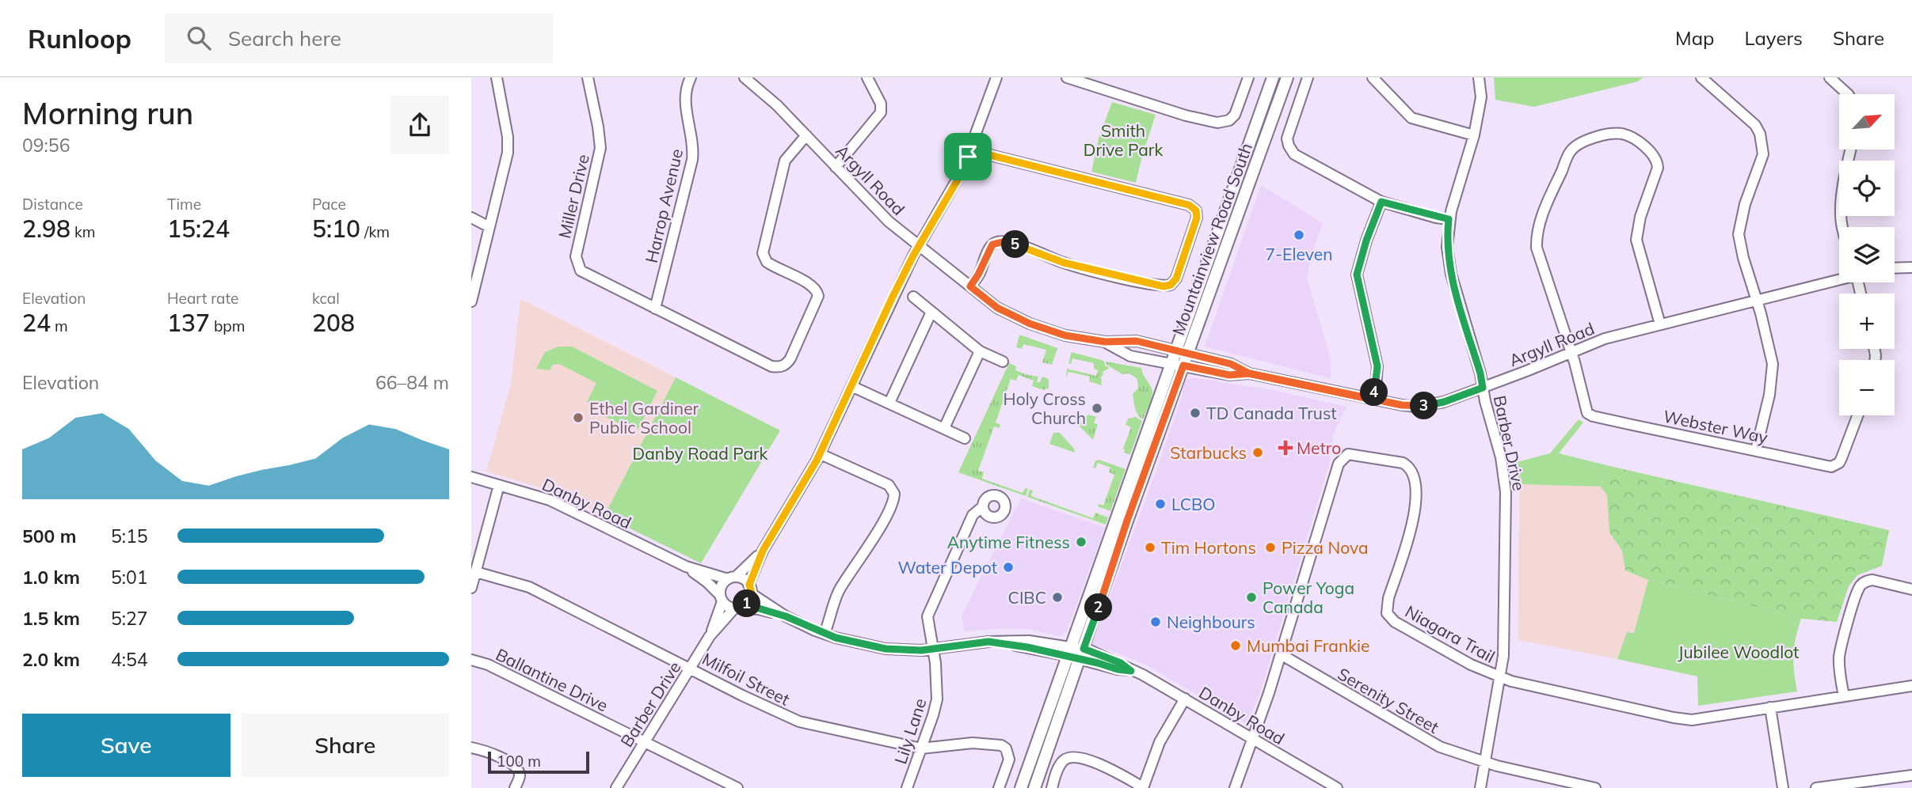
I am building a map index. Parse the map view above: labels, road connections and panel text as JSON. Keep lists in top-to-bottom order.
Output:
{
  "streets": {
    "main road": ["Mountainview Road South"],
    "street": [
      "Argyll Road",
      "Miller Drive",
      "Harrop Avenue",
      "Webster Way",
      "Barber Drive",
      "Danby Road",
      "Niagara Trail",
      "Milfoil Street",
      "Ballantine Drive",
      "Serenity Street",
      "Lily Lane"
    ]
  },
  "crossings": [
    ["Argyll Road", "Miller Drive"],
    ["Argyll Road", "Mountainview Road South"],
    ["Argyll Road", "Webster Way"],
    ["Argyll Road", "Barber Drive"],
    ["Miller Drive", "Harrop Avenue"],
    ["Mountainview Road South", "Danby Road"],
    ["Barber Drive", "Danby Road"],
    ["Barber Drive", "Niagara Trail"],
    ["Barber Drive", "Milfoil Street"],
    ["Barber Drive", "Ballantine Drive"],
    ["Barber Drive", "Serenity Street"],
    ["Danby Road", "Niagara Trail"],
    ["Danby Road", "Lily Lane"],
    ["Niagara Trail", "Serenity Street"],
    ["Milfoil Street", "Lily Lane"]
  ],
  "parks": ["Smith Drive Park", "Danby Road Park", "Jubilee Woodlot"],
  "places": {
    "other": [
      "7-Eleven",
      "Holy Cross Church",
      "TD Canada Trust",
      "Ethel Gardiner Public School",
      "Starbucks",
      "LCBO",
      "Anytime Fitness",
      "Tim Hortons",
      "Pizza Nova",
      "Water Depot",
      "CIBC",
      "Power Yoga Canada",
      "Neighbours",
      "Mumbai Frankie"
    ],
    "health": ["Metro"]
  },
  "scale_bar": "100 m",
  "north": "top right",
  "page": {
    "header": "Runloop",
    "search": "Search here",
    "nav": ["Map", "Layers", "Share"],
    "heading": ["Morning run", "09:56"],
    "map_buttons": ["+", "−"],
    "stats": [
      ["Distance", "2.98 km"],
      ["Time", "15:24"],
      ["Pace", "5:10 /km"],
      ["Elevation", "24 m"],
      ["Heart rate", "137 bpm"],
      ["kcal", "208"]
    ],
    "pins": [
      "5",
      "4",
      "3",
      "1",
      "2"
    ],
    "chart": ["Elevation", "66–84 m"],
    "list": [
      {
        "name": "500 m",
        "note": "5:15"
      },
      {
        "name": "1.0 km",
        "note": "5:01"
      },
      {
        "name": "1.5 km",
        "note": "5:27"
      },
      {
        "name": "2.0 km",
        "note": "4:54"
      }
    ],
    "buttons": ["Save", "Share"],
    "scale": "100 m"
  }
}
